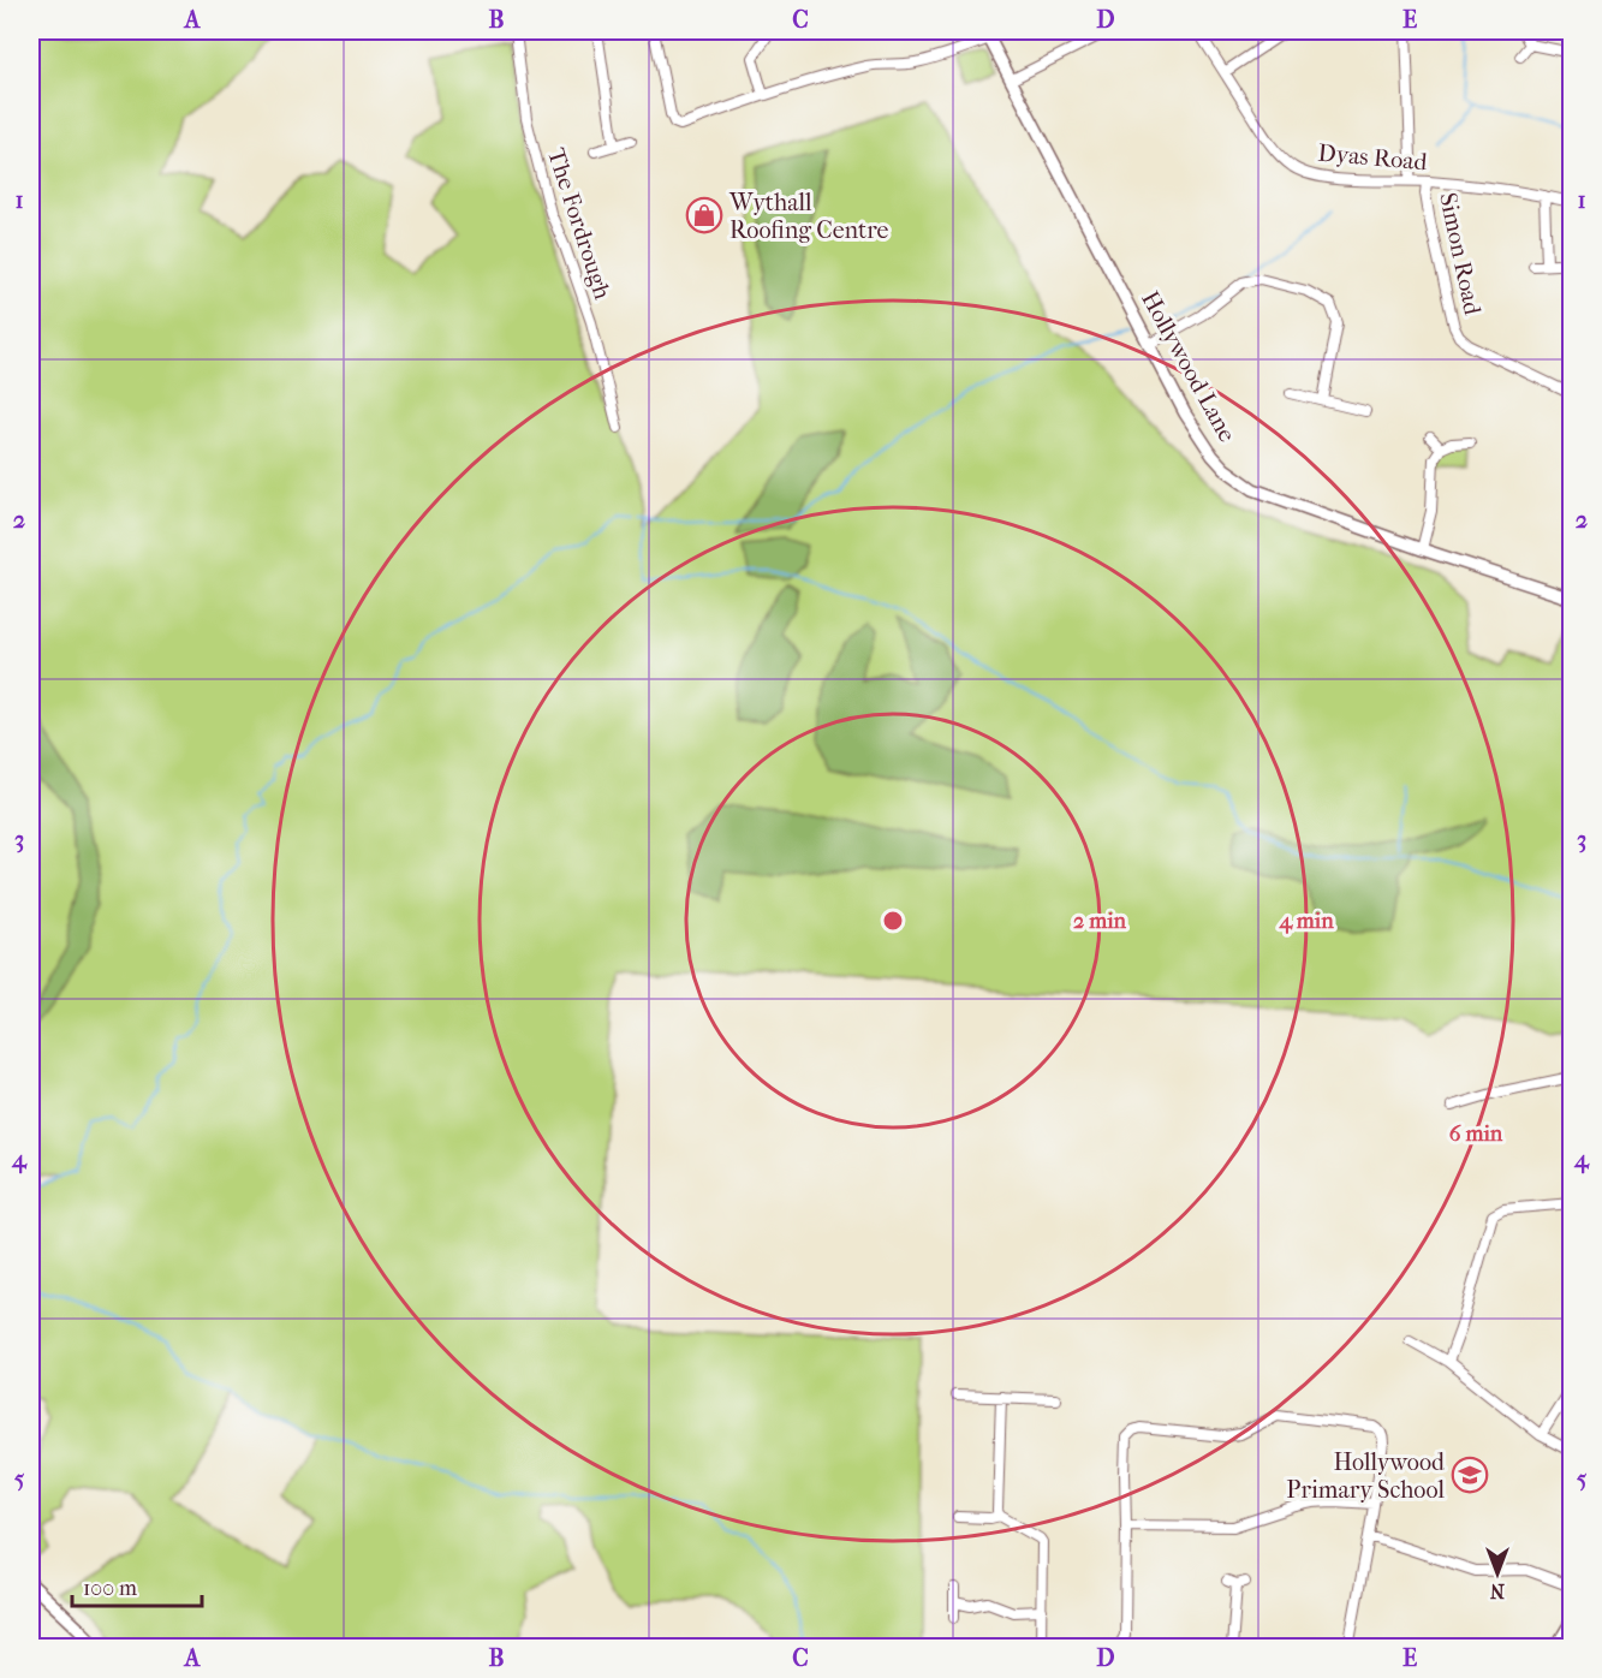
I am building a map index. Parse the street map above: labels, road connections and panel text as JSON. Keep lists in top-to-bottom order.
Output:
{
  "streets": {
    "street": [
      "Dyas Road",
      "The Fordrough",
      "Simon Road",
      "Hollywood Lane"
    ]
  },
  "crossings": [
    ["Dyas Road", "Simon Road"]
  ],
  "places": {
    "shop": ["Wythall Roofing Centre"],
    "school or university": ["Hollywood Primary School"]
  },
  "scale_bar": "100 m",
  "north": "bottom",
  "grid": {
    "columns": [
      "A",
      "B",
      "C",
      "D",
      "E"
    ],
    "rows": [
      "1",
      "2",
      "3",
      "4",
      "5"
    ]
  },
  "rings": ["2 min", "4 min", "6 min"]
}
